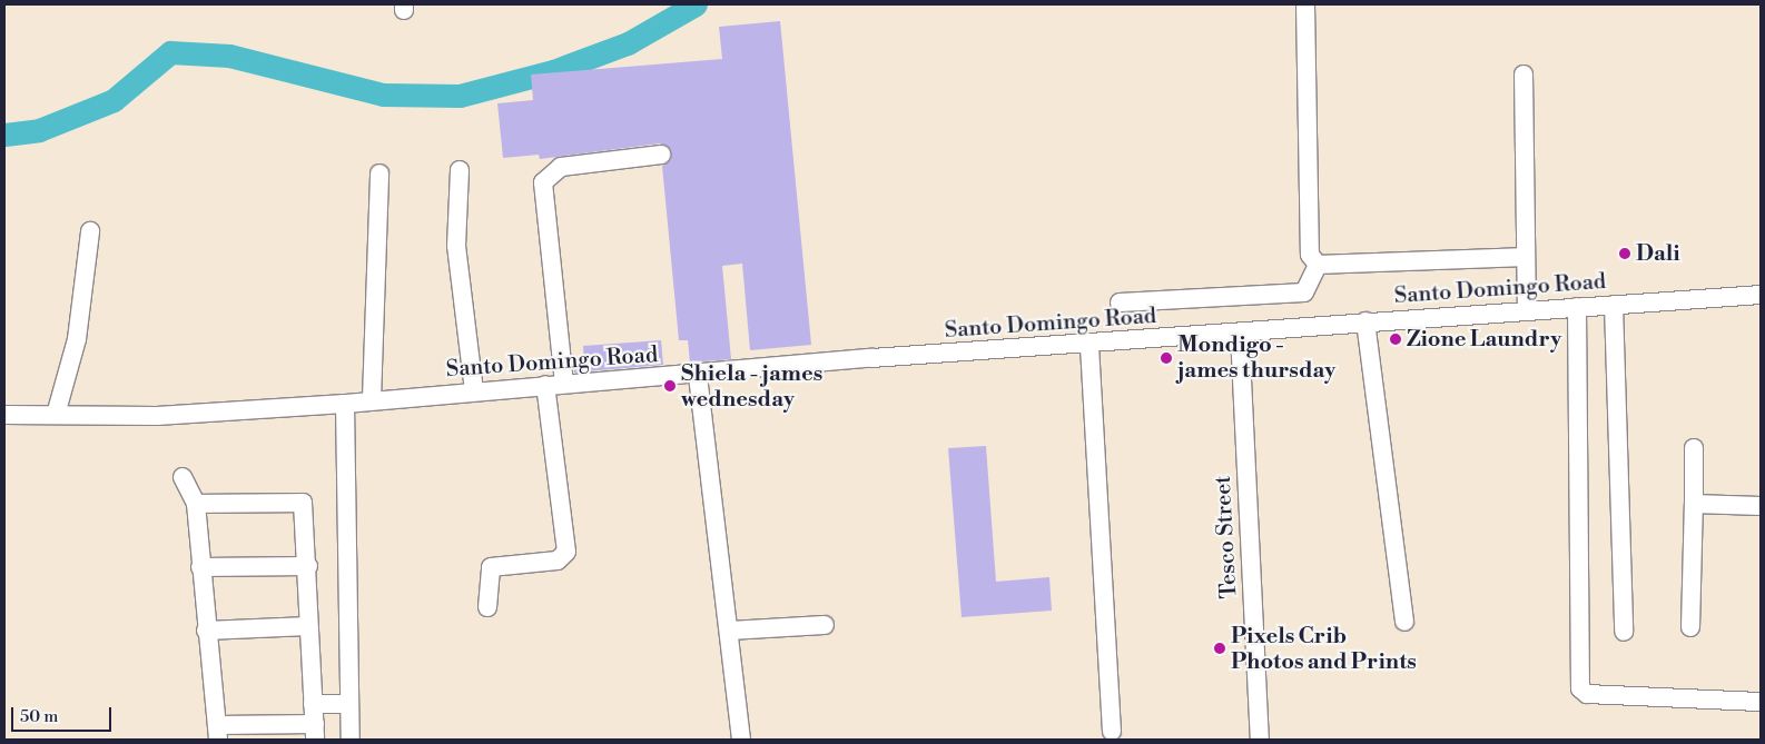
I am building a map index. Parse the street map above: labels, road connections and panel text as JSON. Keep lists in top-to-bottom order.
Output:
{
  "streets": {
    "street": ["Santo Domingo Road", "Tesco Street"]
  },
  "crossings": [
    ["Santo Domingo Road", "Tesco Street"]
  ],
  "places": [
    "Dali",
    "Zione Laundry",
    "Mondigo - james thursday",
    "Shiela - james wednesday",
    "Pixels Crib Photos and Prints"
  ],
  "scale_bar": "50 m"
}
